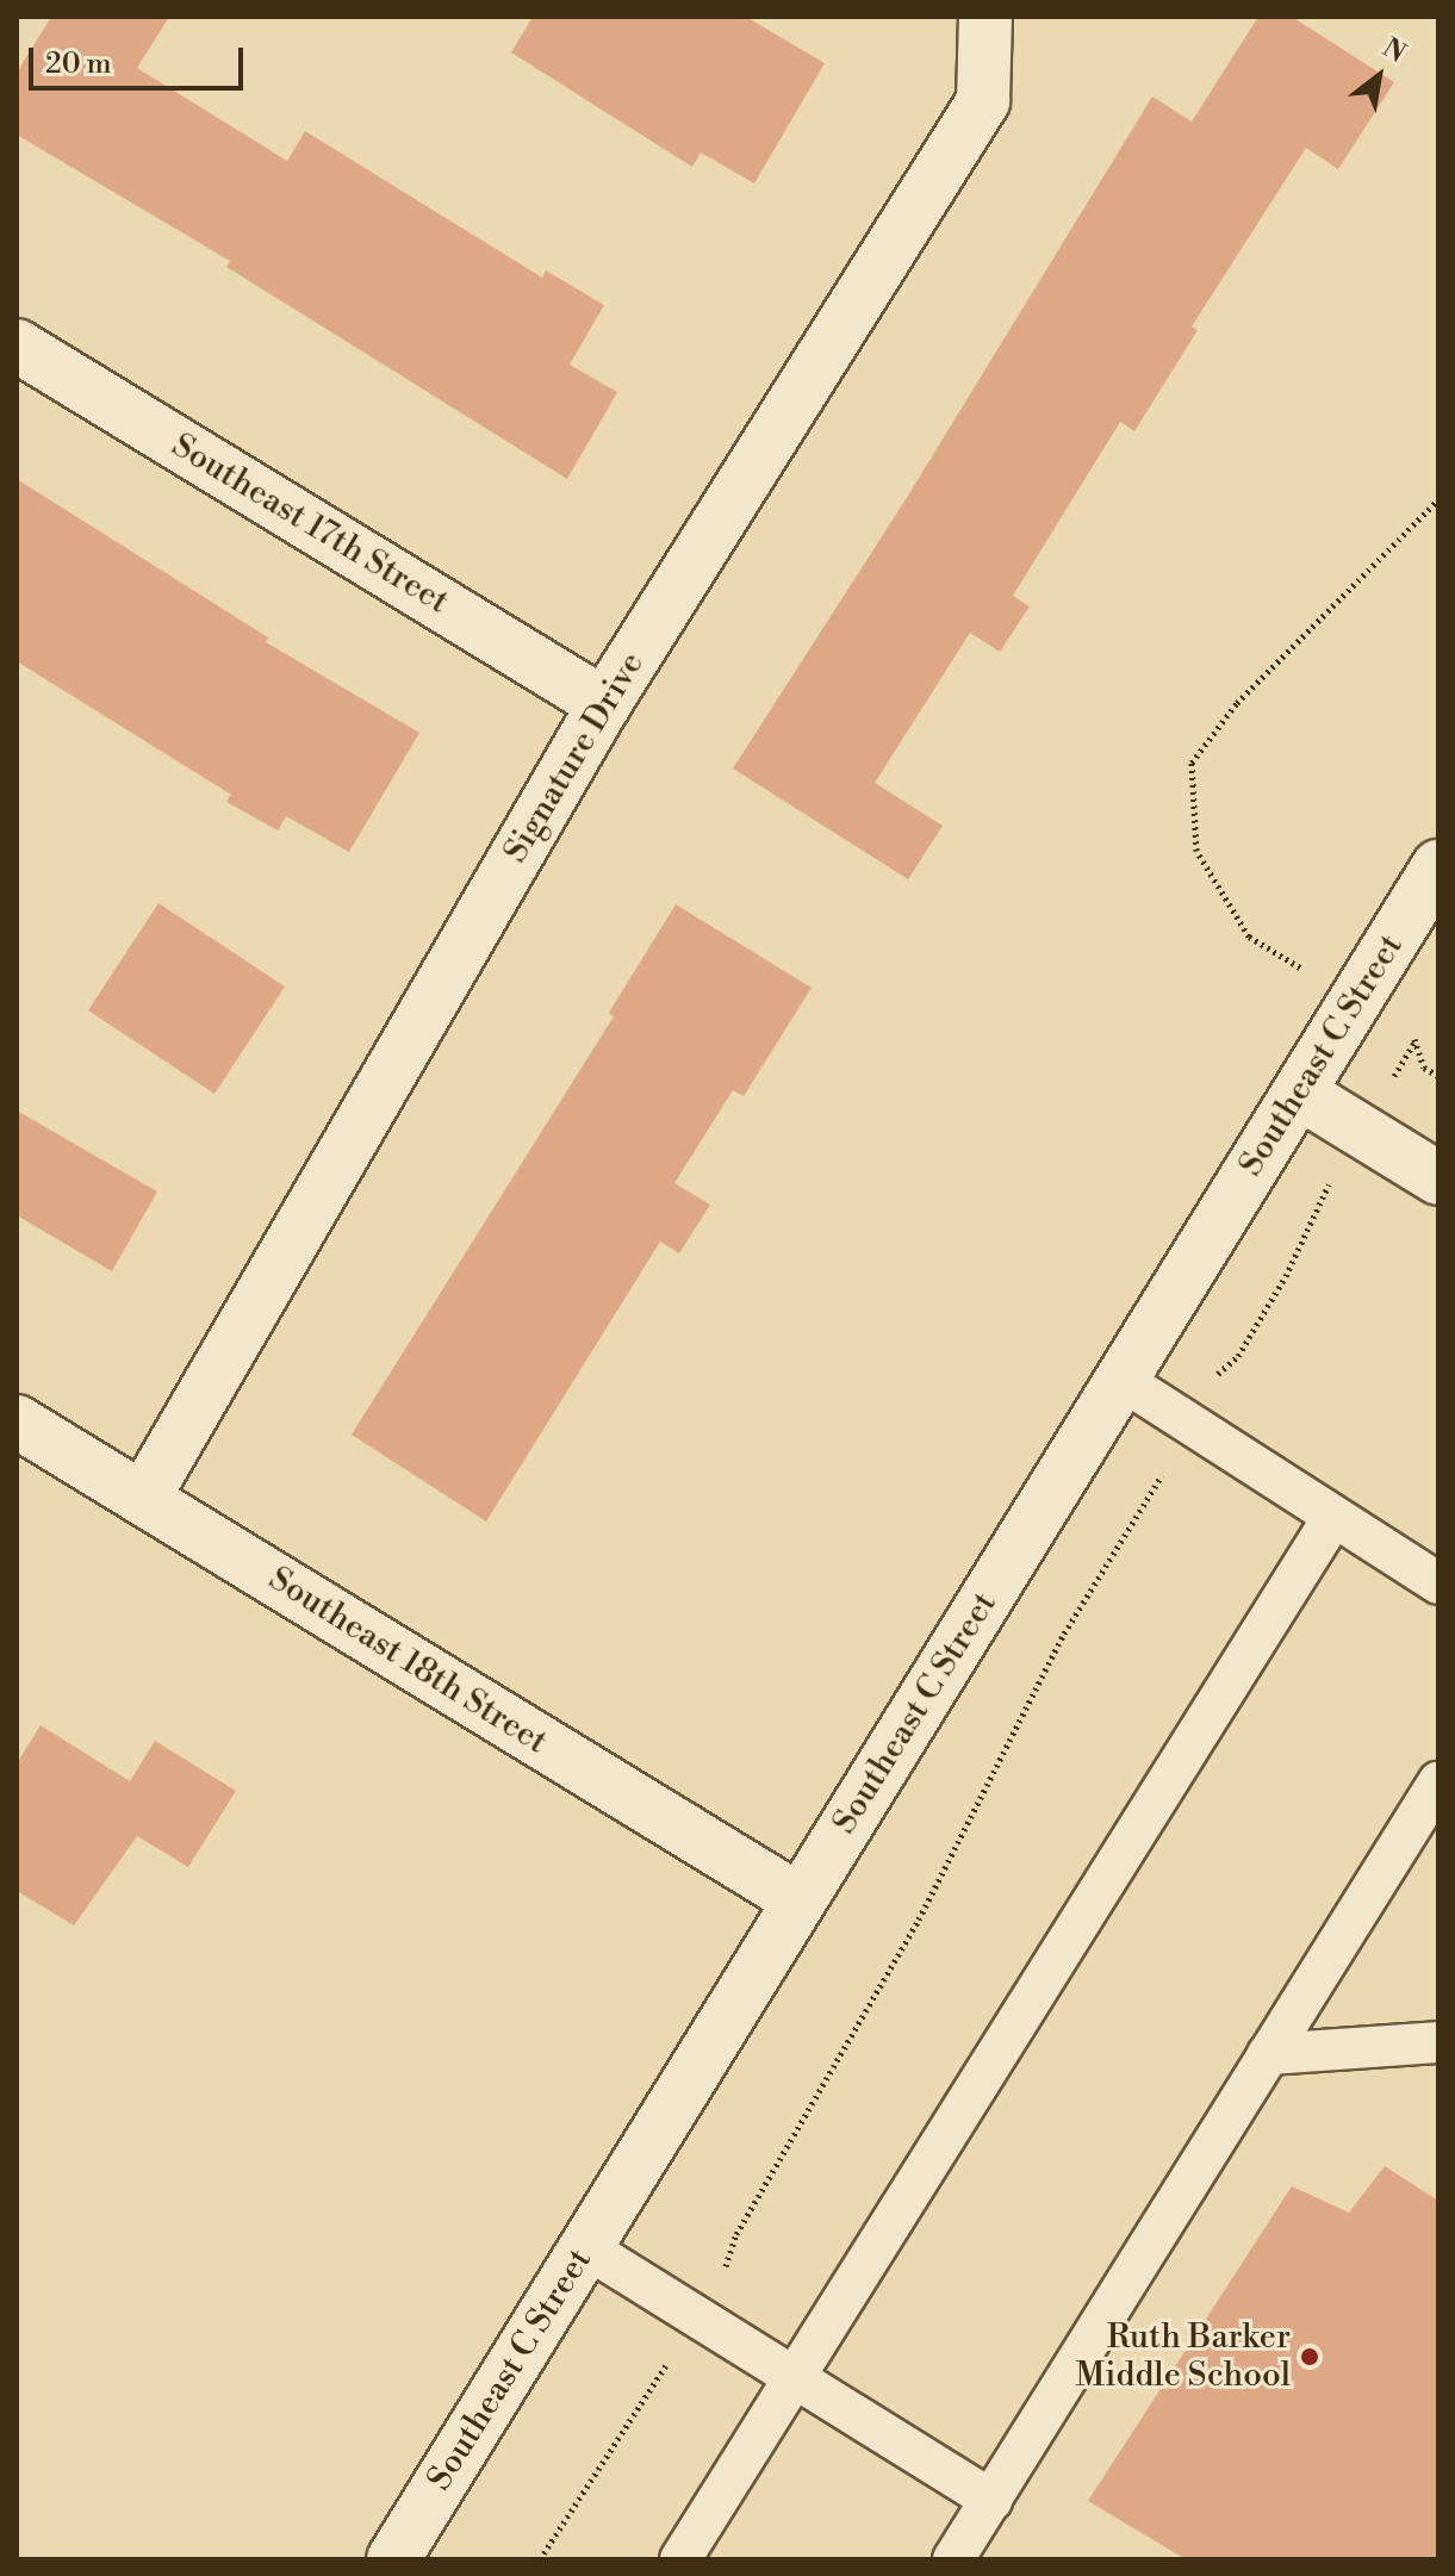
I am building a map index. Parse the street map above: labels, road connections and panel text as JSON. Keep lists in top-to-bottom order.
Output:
{
  "streets": {
    "street": [
      "Southeast 17th Street",
      "Signature Drive",
      "Southeast C Street",
      "Southeast 18th Street"
    ]
  },
  "crossings": [
    ["Southeast 17th Street", "Signature Drive"],
    ["Signature Drive", "Southeast 18th Street"],
    ["Southeast C Street", "Southeast 18th Street"]
  ],
  "places": ["Ruth Barker Middle School"],
  "scale_bar": "20 m",
  "north": "top right"
}
